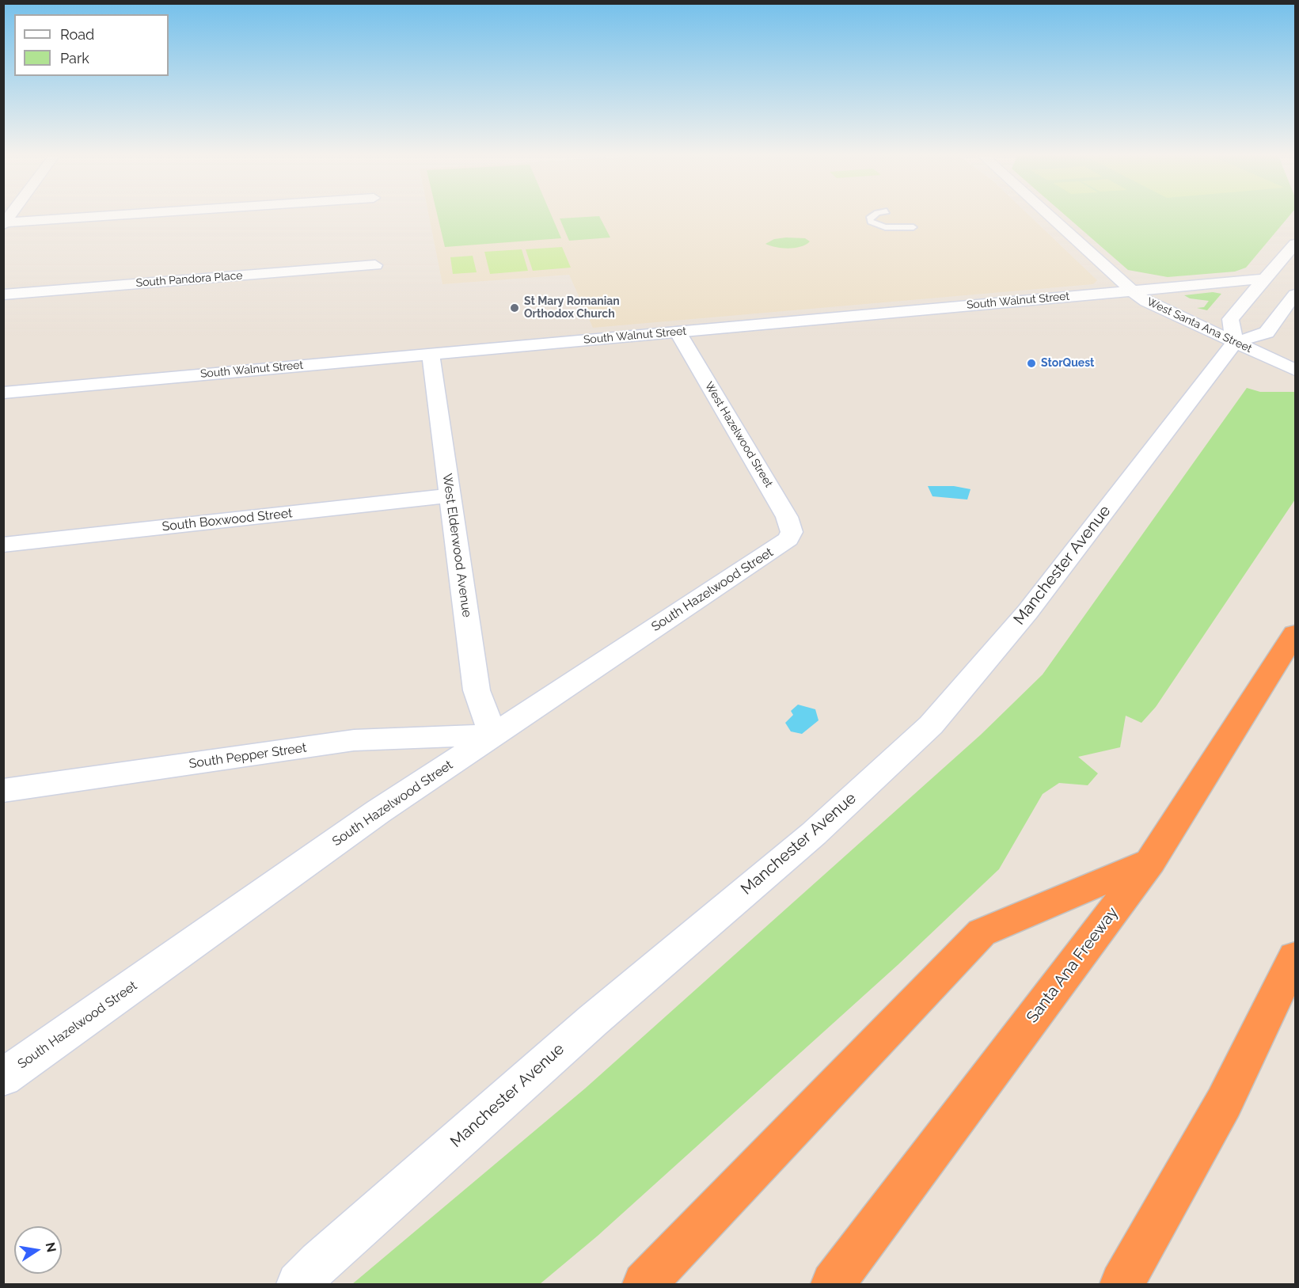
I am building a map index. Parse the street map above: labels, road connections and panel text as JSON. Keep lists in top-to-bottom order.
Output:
{
  "streets": {
    "highway": ["Santa Ana Freeway"],
    "street": [
      "South Pandora Place",
      "South Walnut Street",
      "West Santa Ana Street",
      "West Hazelwood Street",
      "South Boxwood Street",
      "West Elderwood Avenue",
      "Manchester Avenue",
      "South Hazelwood Street",
      "South Pepper Street"
    ]
  },
  "crossings": [
    ["South Walnut Street", "West Santa Ana Street"],
    ["South Walnut Street", "West Hazelwood Street"],
    ["South Walnut Street", "West Elderwood Avenue"],
    ["West Santa Ana Street", "Manchester Avenue"],
    ["West Hazelwood Street", "South Hazelwood Street"],
    ["South Boxwood Street", "West Elderwood Avenue"],
    ["West Elderwood Avenue", "South Hazelwood Street"],
    ["West Elderwood Avenue", "South Pepper Street"],
    ["South Hazelwood Street", "South Pepper Street"]
  ],
  "places": ["St Mary Romanian Orthodox Church", "StorQuest"],
  "legend": ["Road", "Park"],
  "north": "right"
}
